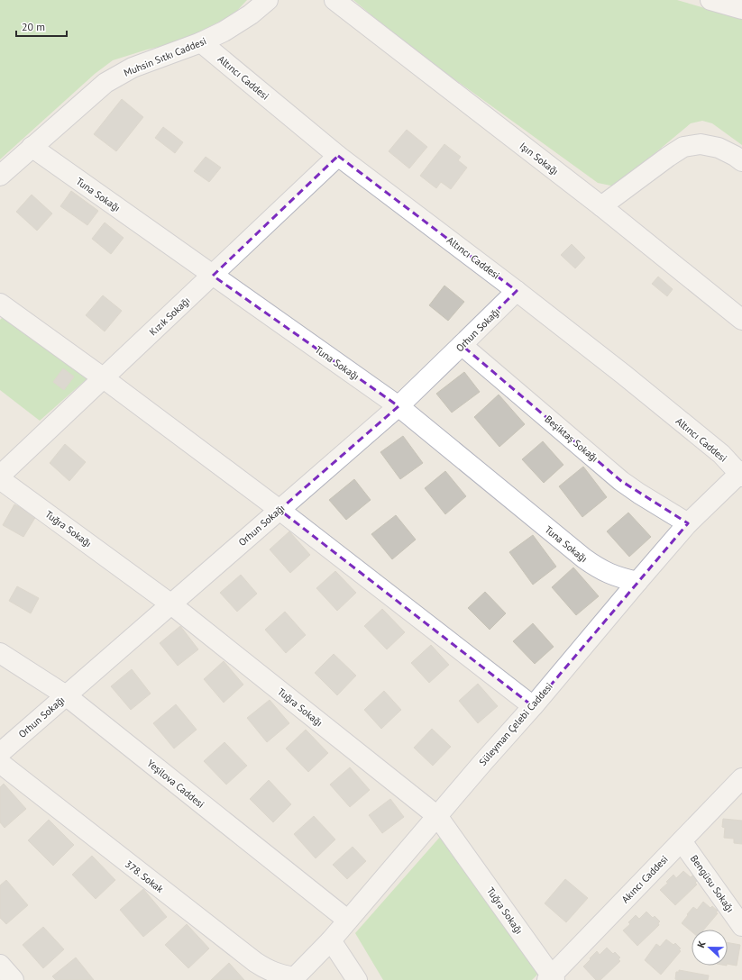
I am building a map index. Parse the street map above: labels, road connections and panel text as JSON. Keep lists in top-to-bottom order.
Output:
{
  "streets": {
    "street": [
      "Muhsin Sıtkı Caddesi",
      "Altıncı Caddesi",
      "Işın Sokağı",
      "Tuna Sokağı",
      "Kızık Sokağı",
      "Orhun Sokağı",
      "Beşiktaş Sokağı",
      "Tuğra Sokağı",
      "Süleyman Çelebi Caddesi",
      "Yeşilova Caddesi",
      "378. Sokak",
      "Akıncı Caddesi",
      "Bengüsu Sokağı"
    ]
  },
  "crossings": [
    ["Muhsin Sıtkı Caddesi", "Altıncı Caddesi"],
    ["Muhsin Sıtkı Caddesi", "Tuna Sokağı"],
    ["Altıncı Caddesi", "Kızık Sokağı"],
    ["Altıncı Caddesi", "Orhun Sokağı"],
    ["Altıncı Caddesi", "Süleyman Çelebi Caddesi"],
    ["Tuna Sokağı", "Kızık Sokağı"],
    ["Tuna Sokağı", "Orhun Sokağı"],
    ["Tuna Sokağı", "Süleyman Çelebi Caddesi"],
    ["Orhun Sokağı", "Beşiktaş Sokağı"],
    ["Orhun Sokağı", "Tuğra Sokağı"],
    ["Orhun Sokağı", "Yeşilova Caddesi"],
    ["Beşiktaş Sokağı", "Süleyman Çelebi Caddesi"],
    ["Tuğra Sokağı", "Süleyman Çelebi Caddesi"],
    ["Tuğra Sokağı", "Akıncı Caddesi"],
    ["Süleyman Çelebi Caddesi", "Yeşilova Caddesi"],
    ["Süleyman Çelebi Caddesi", "378. Sokak"],
    ["Akıncı Caddesi", "Bengüsu Sokağı"]
  ],
  "scale_bar": "20 m",
  "north": "left"
}
